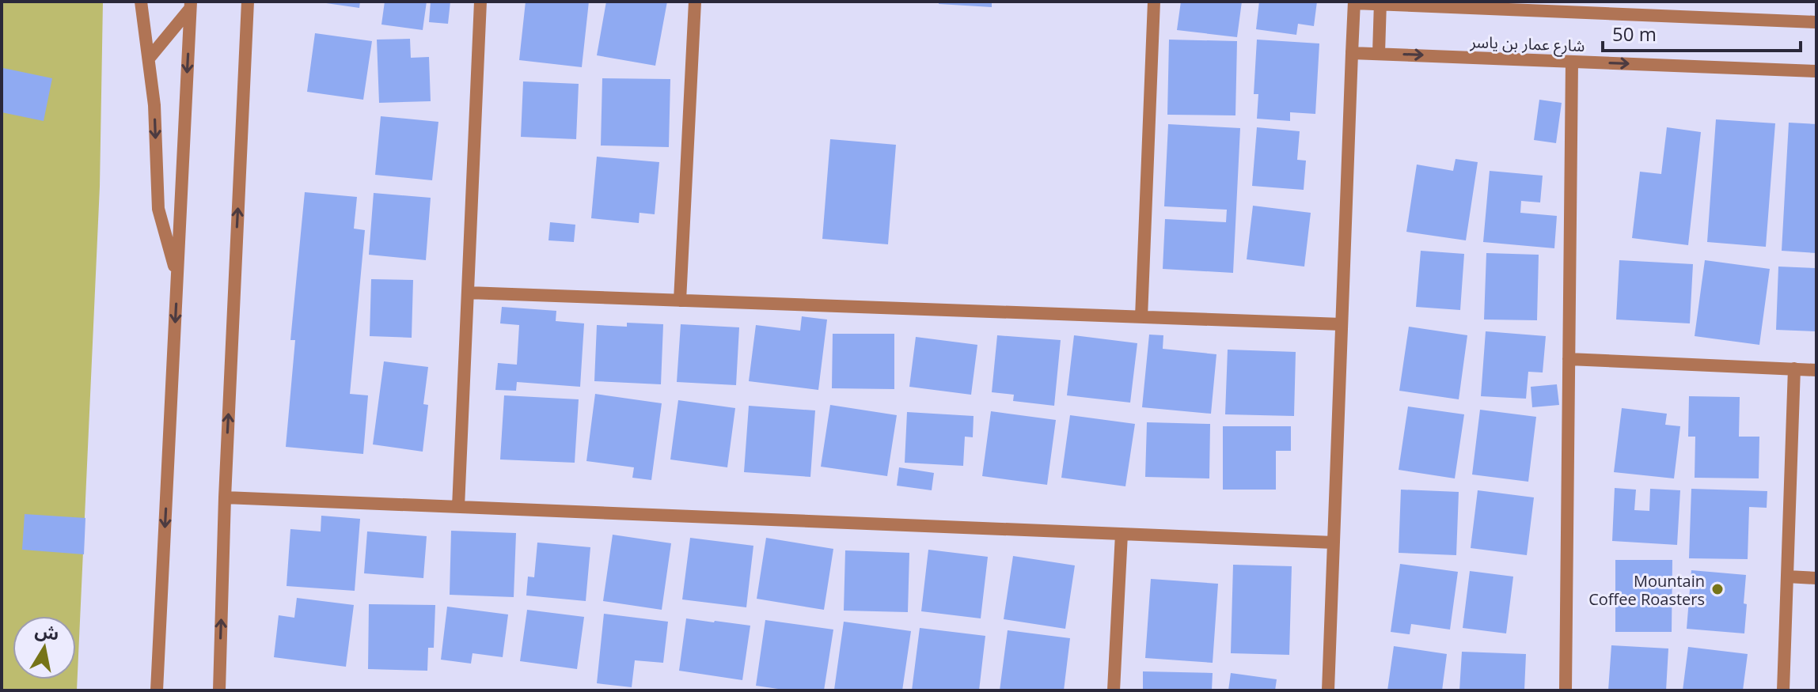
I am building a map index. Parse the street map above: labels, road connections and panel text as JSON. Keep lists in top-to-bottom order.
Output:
{
  "streets": {
    "street": ["شارع عمار بن ياسر"]
  },
  "places": ["Mountain Coffee Roasters"],
  "scale_bar": "50 m",
  "north": "top"
}
